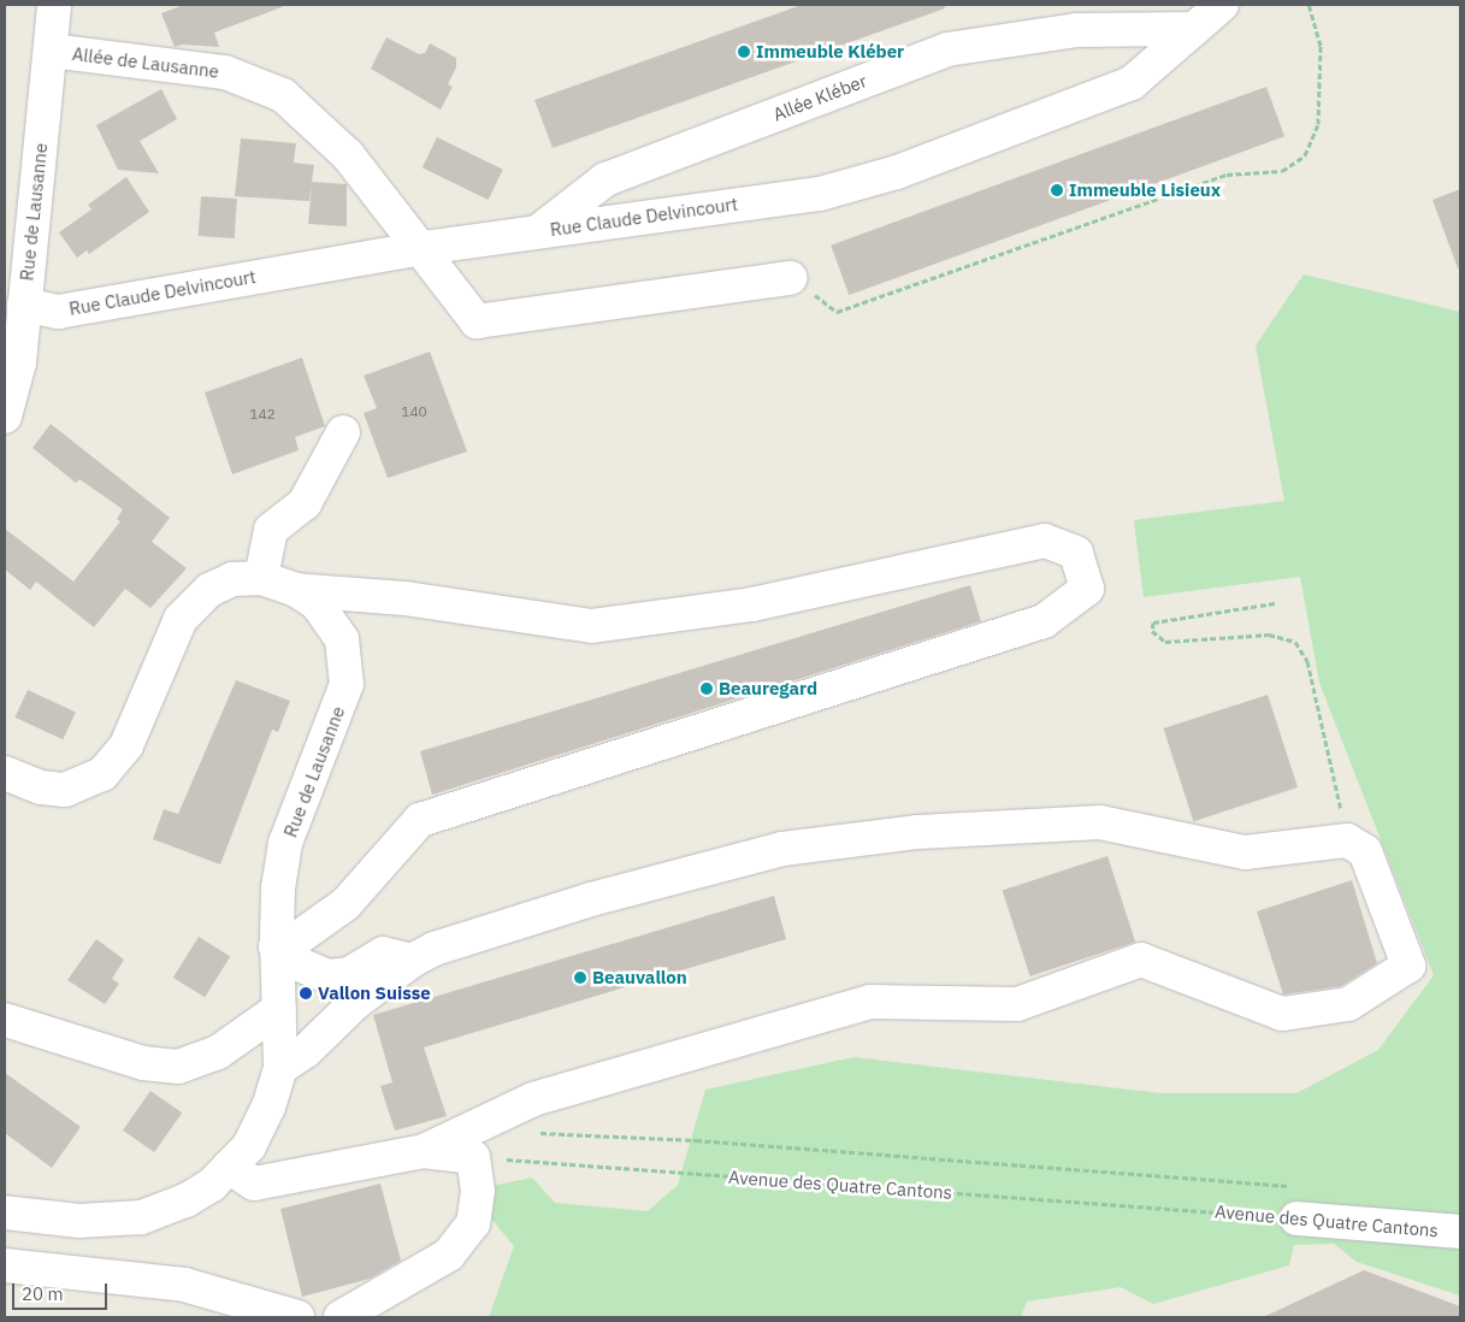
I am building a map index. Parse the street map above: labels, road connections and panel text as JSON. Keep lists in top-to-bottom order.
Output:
{
  "streets": {
    "street": [
      "Allée de Lausanne",
      "Allée Kléber",
      "Rue de Lausanne",
      "Rue Claude Delvincourt",
      "Avenue des Quatre Cantons"
    ]
  },
  "crossings": [
    ["Allée de Lausanne", "Rue de Lausanne"],
    ["Allée de Lausanne", "Rue Claude Delvincourt"],
    ["Allée Kléber", "Rue Claude Delvincourt"],
    ["Rue de Lausanne", "Rue Claude Delvincourt"]
  ],
  "places": [
    "Immeuble Kléber",
    "Immeuble Lisieux",
    "Beauregard",
    "Beauvallon",
    "Vallon Suisse"
  ],
  "house_numbers": ["140", "142"],
  "scale_bar": "20 m"
}
